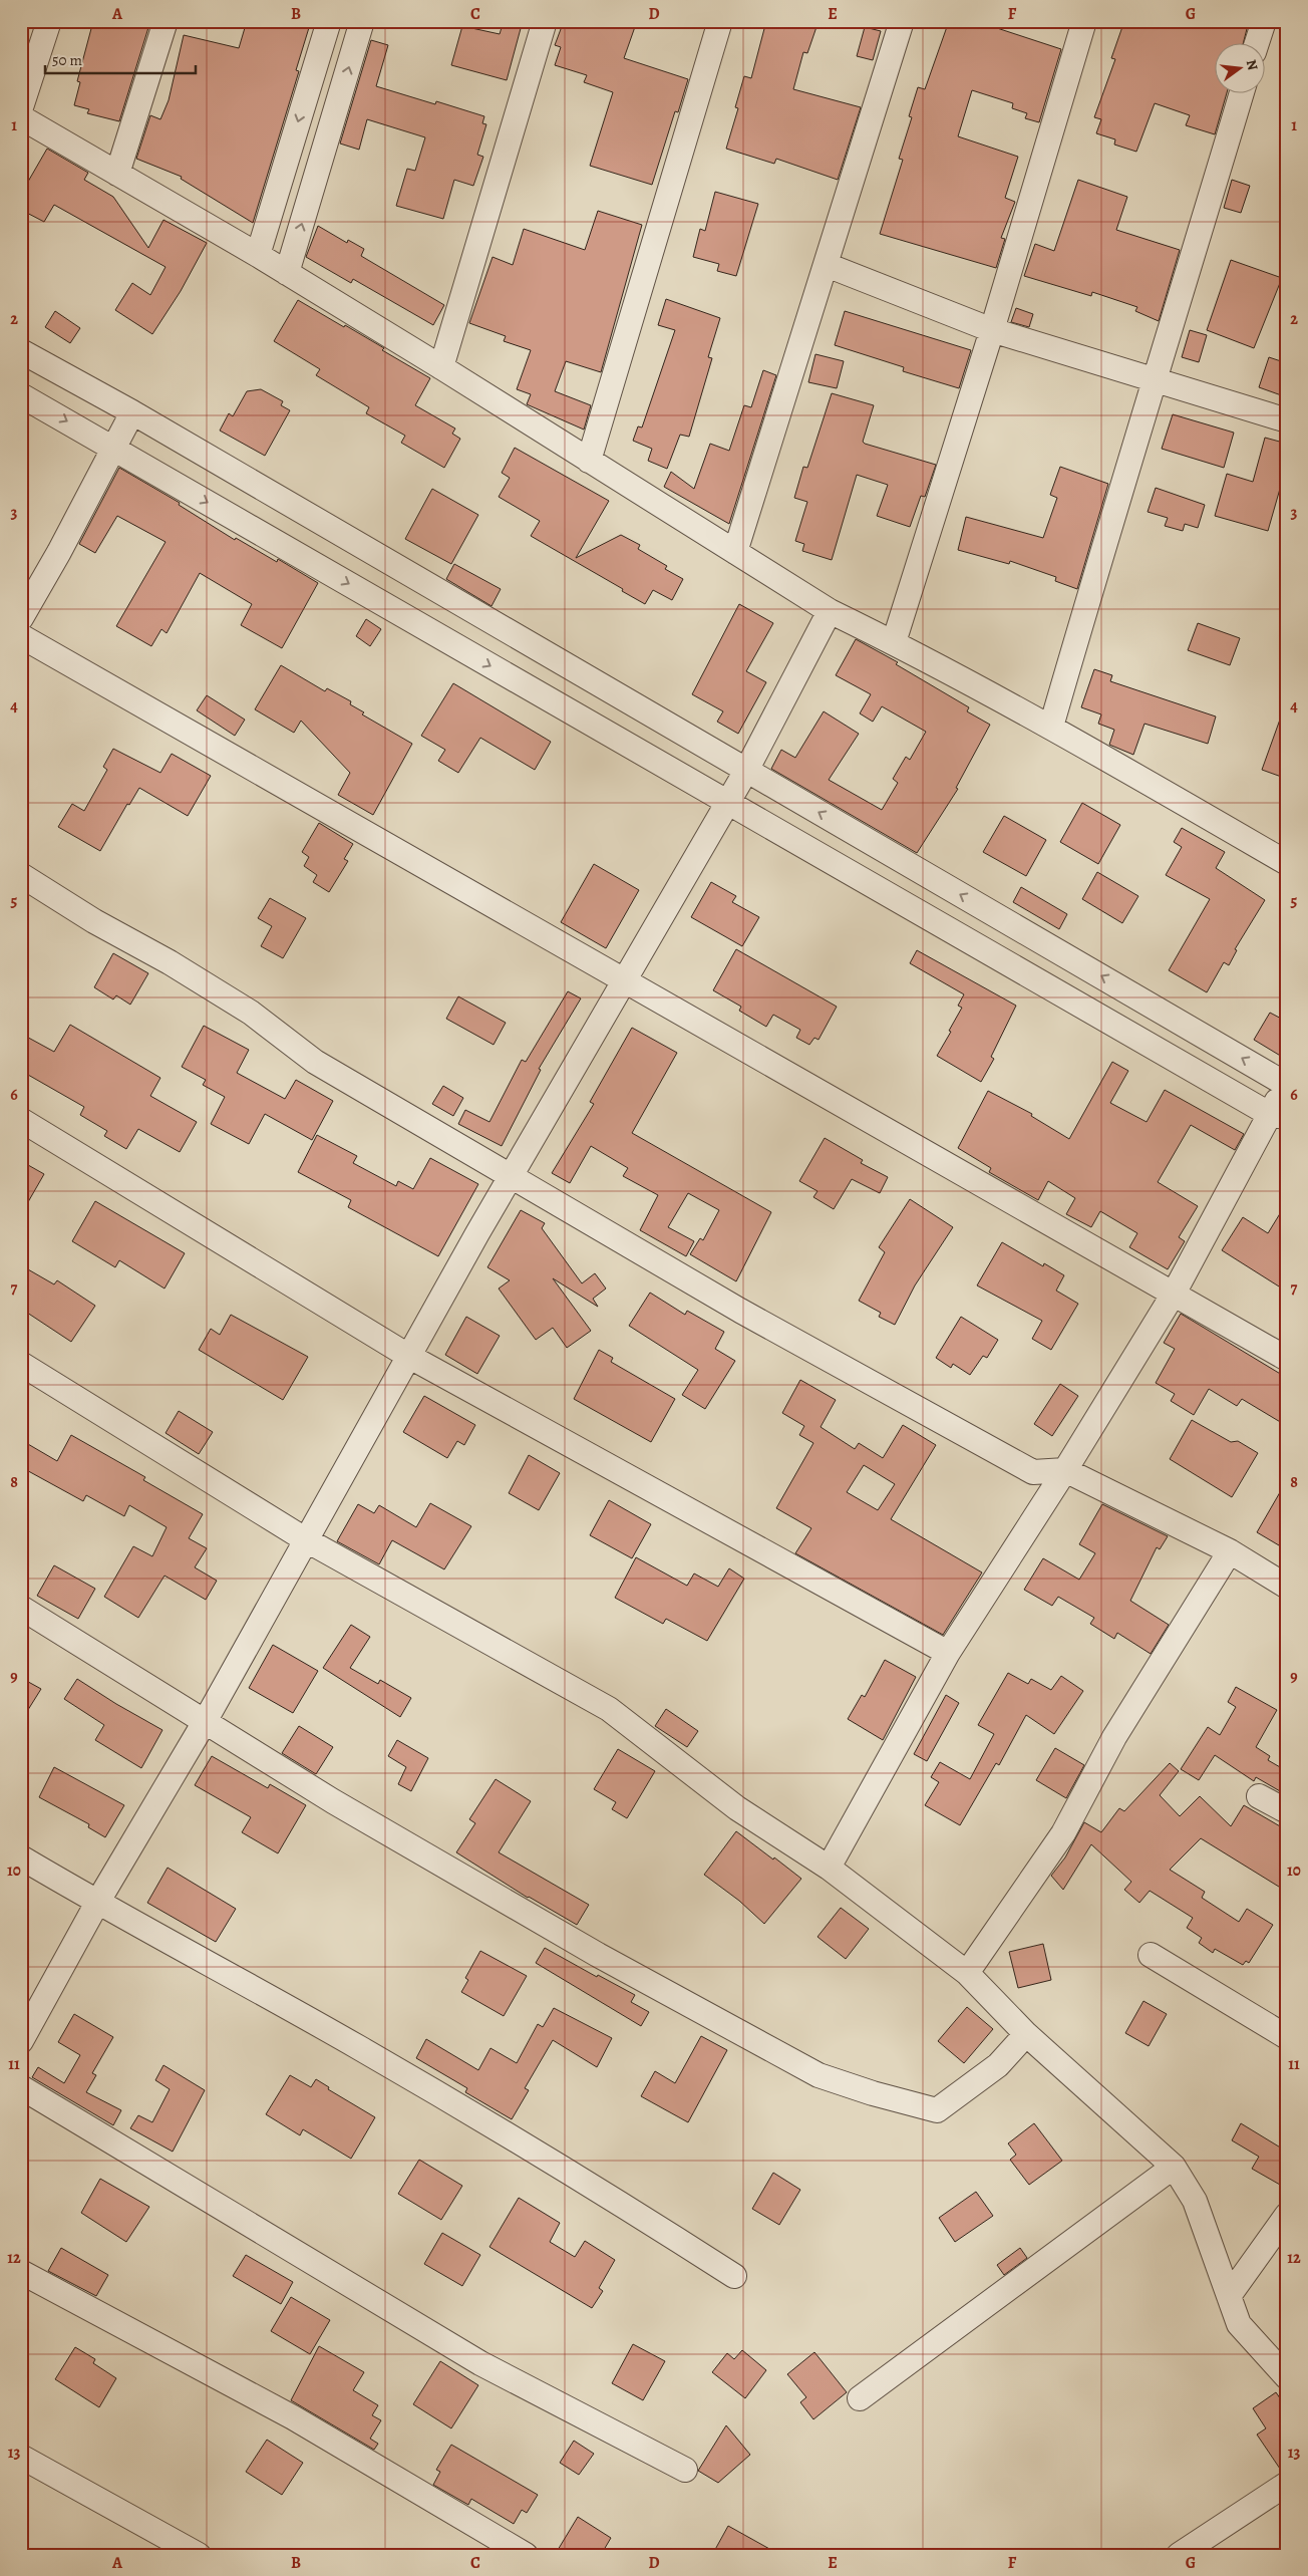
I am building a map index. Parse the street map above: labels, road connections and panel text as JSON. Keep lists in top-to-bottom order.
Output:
{
  "scale_bar": "50 m",
  "north": "right",
  "grid": {
    "columns": [
      "A",
      "B",
      "C",
      "D",
      "E",
      "F",
      "G"
    ],
    "rows": [
      "1",
      "2",
      "3",
      "4",
      "5",
      "6",
      "7",
      "8",
      "9",
      "10",
      "11",
      "12",
      "13"
    ]
  }
}
